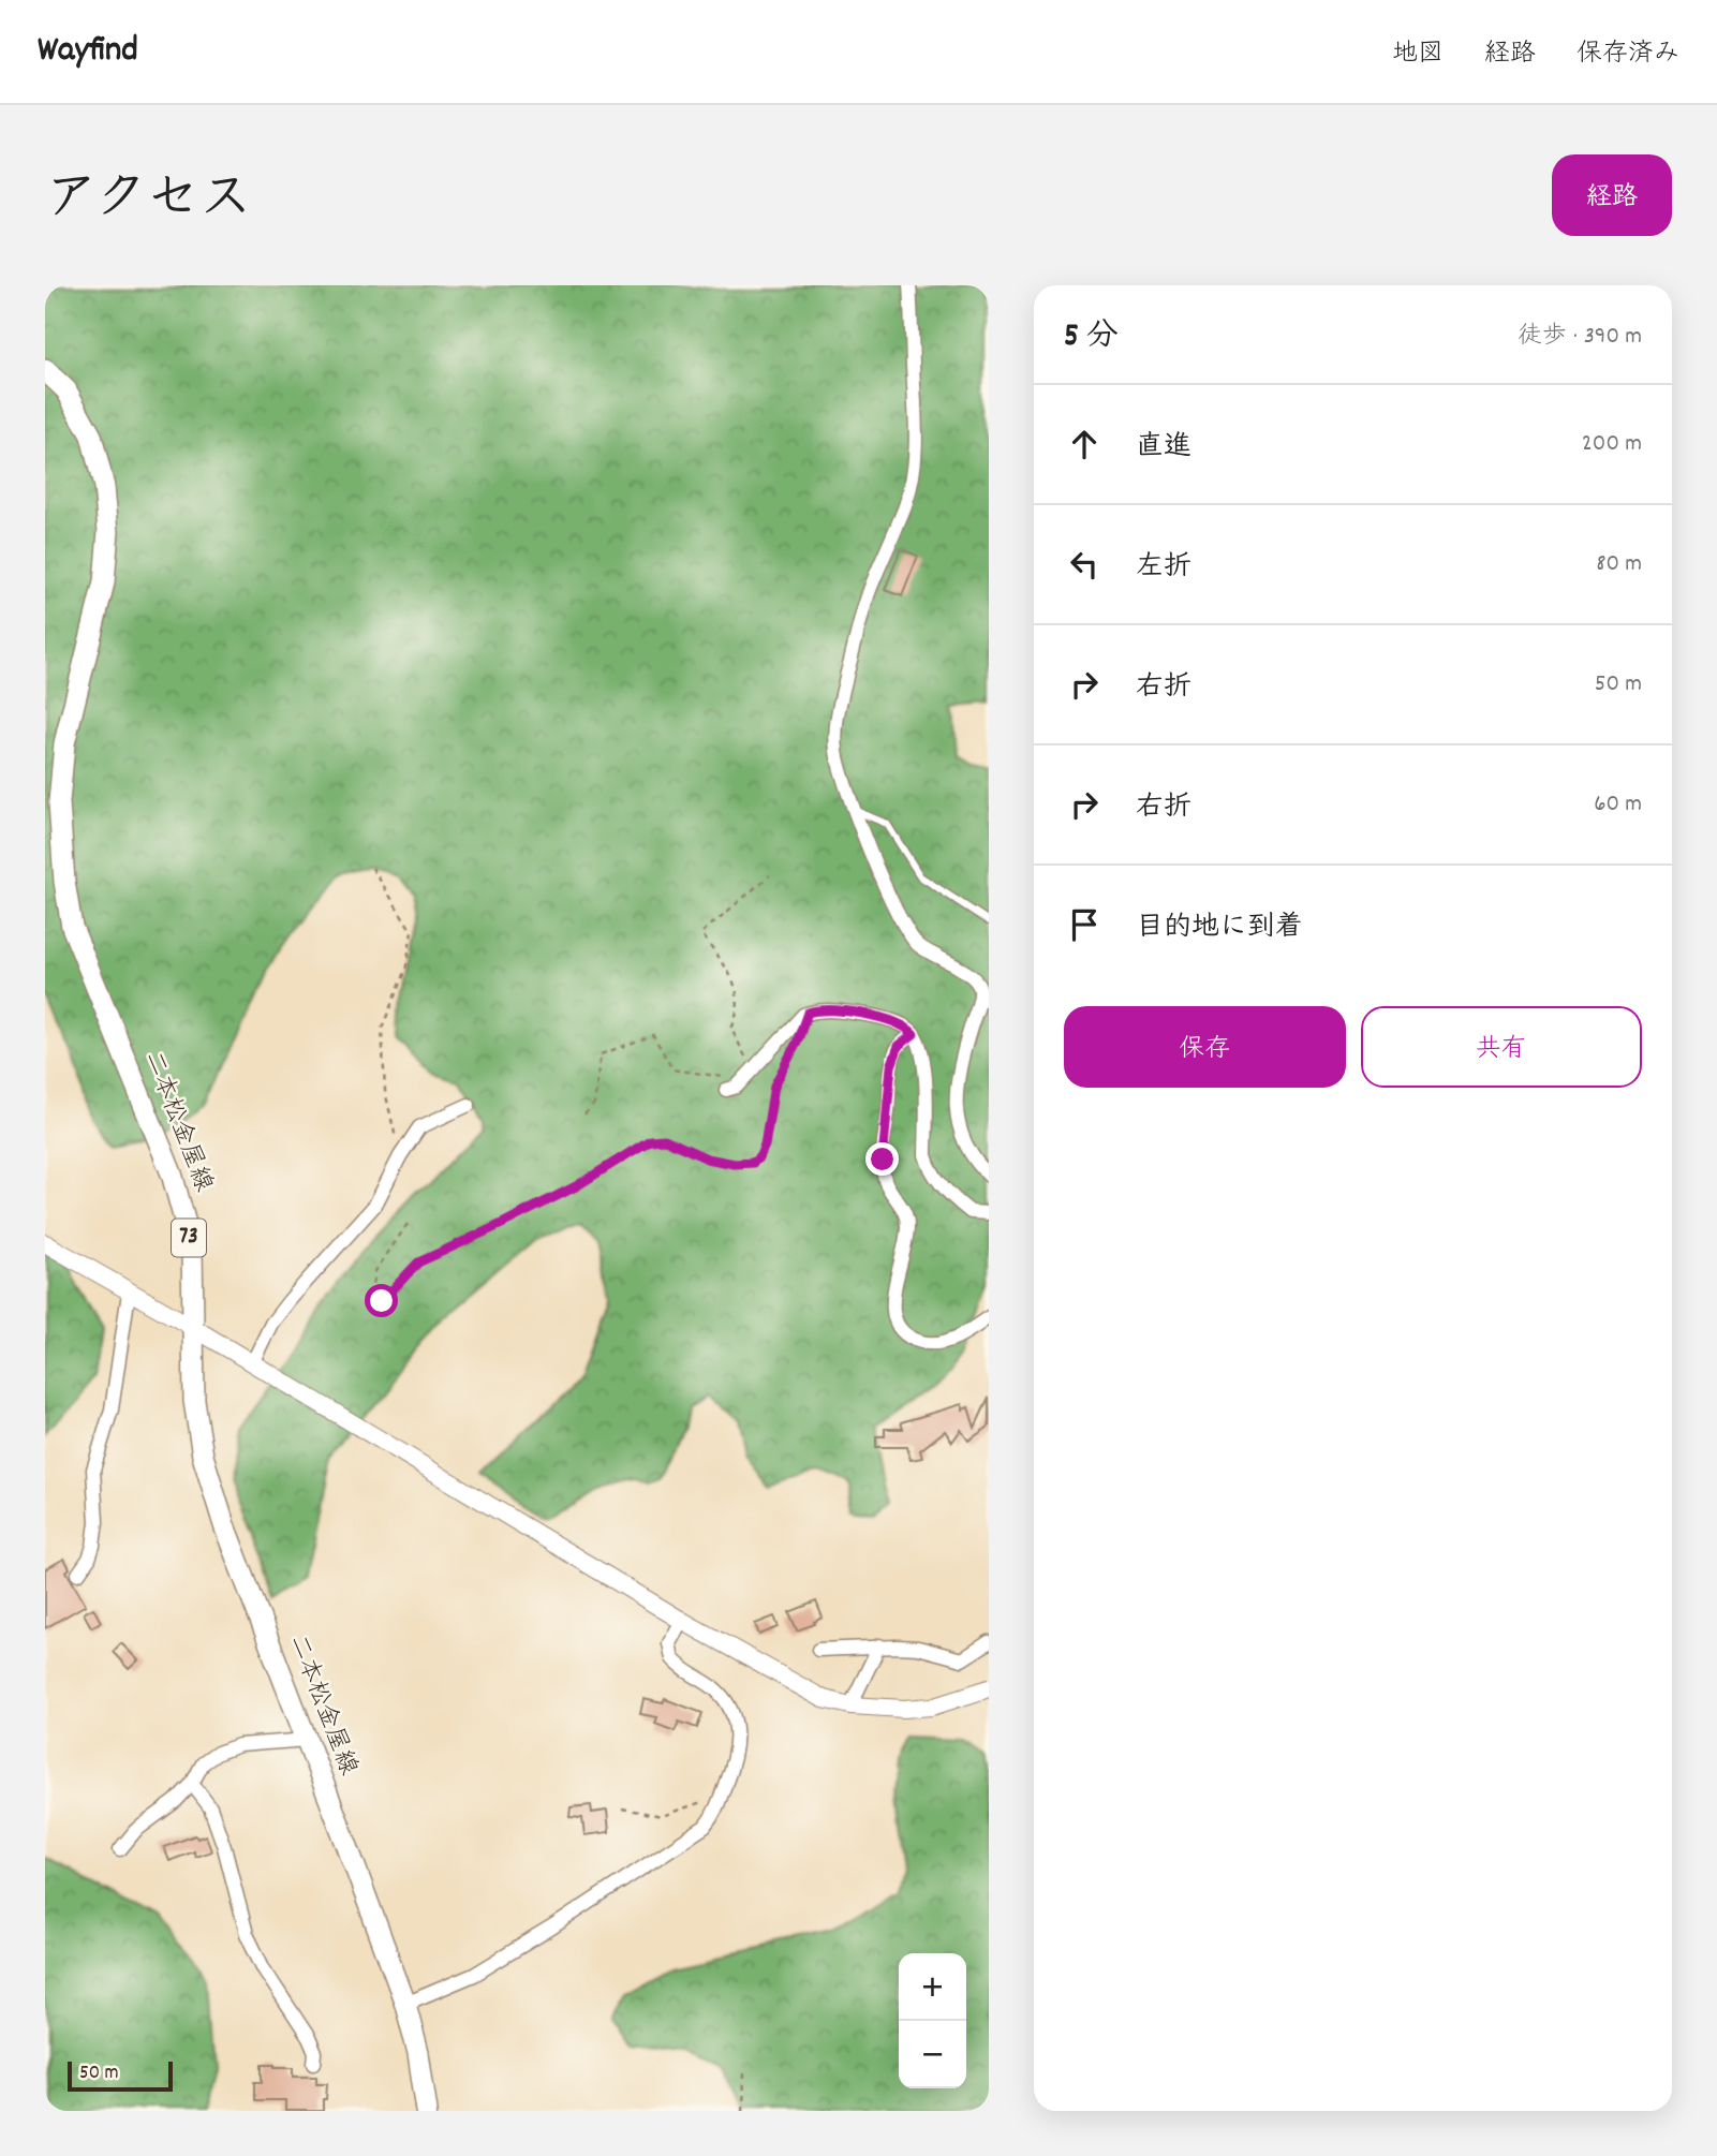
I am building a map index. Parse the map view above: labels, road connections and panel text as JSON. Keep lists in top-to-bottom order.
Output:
{
  "streets": {
    "main road": ["二本松金屋線", "73"]
  },
  "scale_bar": "50 m",
  "page": {
    "header": "Wayfind",
    "nav": ["地図", "経路", "保存済み"],
    "title": "アクセス",
    "buttons": [
      "経路",
      ["保存", "共有"]
    ],
    "heading": ["5 分", "徒歩 · 390 m"],
    "list": [
      ["直進", "200 m"],
      ["左折", "80 m"],
      ["右折", "50 m"],
      ["右折", "60 m"],
      "目的地に到着"
    ],
    "map_buttons": ["+", "−"],
    "scale": "50 m"
  }
}
